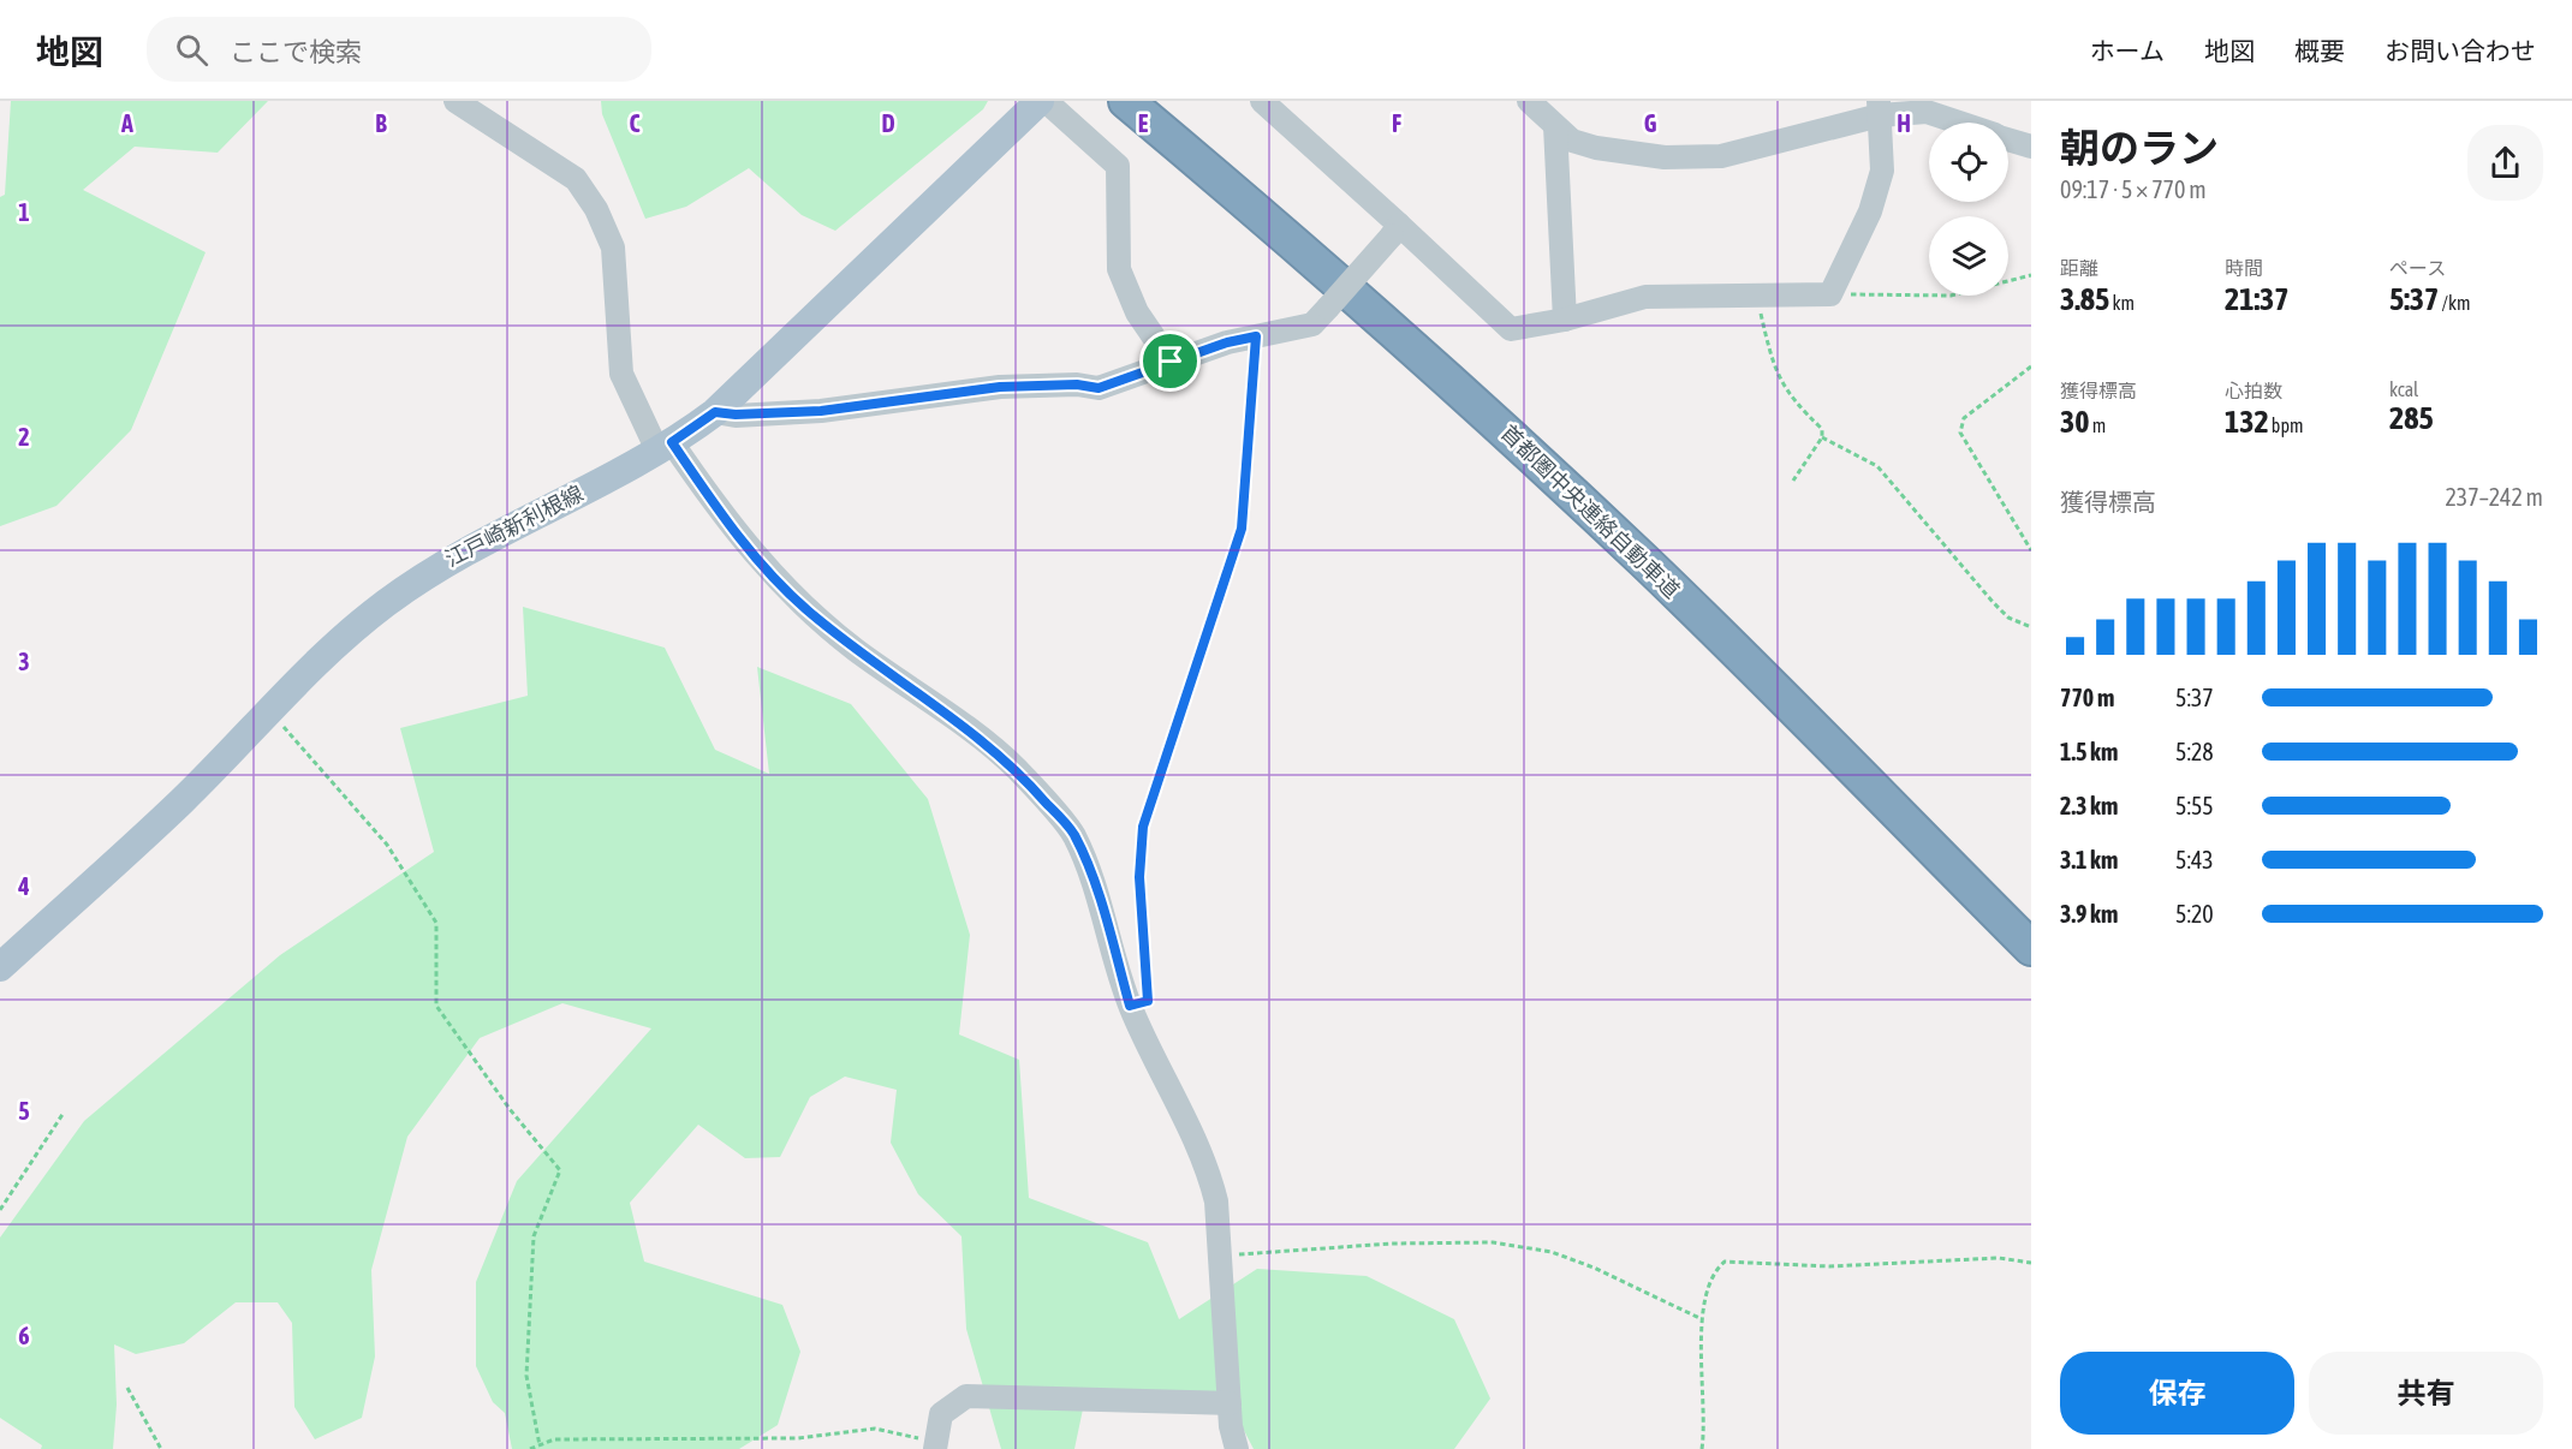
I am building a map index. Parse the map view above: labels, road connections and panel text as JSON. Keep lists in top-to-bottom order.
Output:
{
  "streets": {
    "highway": ["首都圏中央連絡自動車道"],
    "main road": ["江戸崎新利根線"]
  },
  "page": {
    "header": "地図",
    "search": "ここで検索",
    "nav": [
      "ホーム",
      "地図",
      "概要",
      "お問い合わせ"
    ],
    "heading": ["朝のラン", "09:17 · 5 × 770 m"],
    "stats": [
      ["距離", "3.85 km"],
      ["時間", "21:37"],
      ["ペース", "5:37 /km"],
      ["獲得標高", "30 m"],
      ["心拍数", "132 bpm"],
      ["kcal", "285"]
    ],
    "chart": ["獲得標高", "237–242 m"],
    "list": [
      {
        "name": "770 m",
        "note": "5:37"
      },
      {
        "name": "1.5 km",
        "note": "5:28"
      },
      {
        "name": "2.3 km",
        "note": "5:55"
      },
      {
        "name": "3.1 km",
        "note": "5:43"
      },
      {
        "name": "3.9 km",
        "note": "5:20"
      }
    ],
    "buttons": ["保存", "共有"]
  },
  "grid": {
    "columns": [
      "A",
      "B",
      "C",
      "D",
      "E",
      "F",
      "G",
      "H"
    ],
    "rows": [
      "1",
      "2",
      "3",
      "4",
      "5",
      "6"
    ]
  }
}
